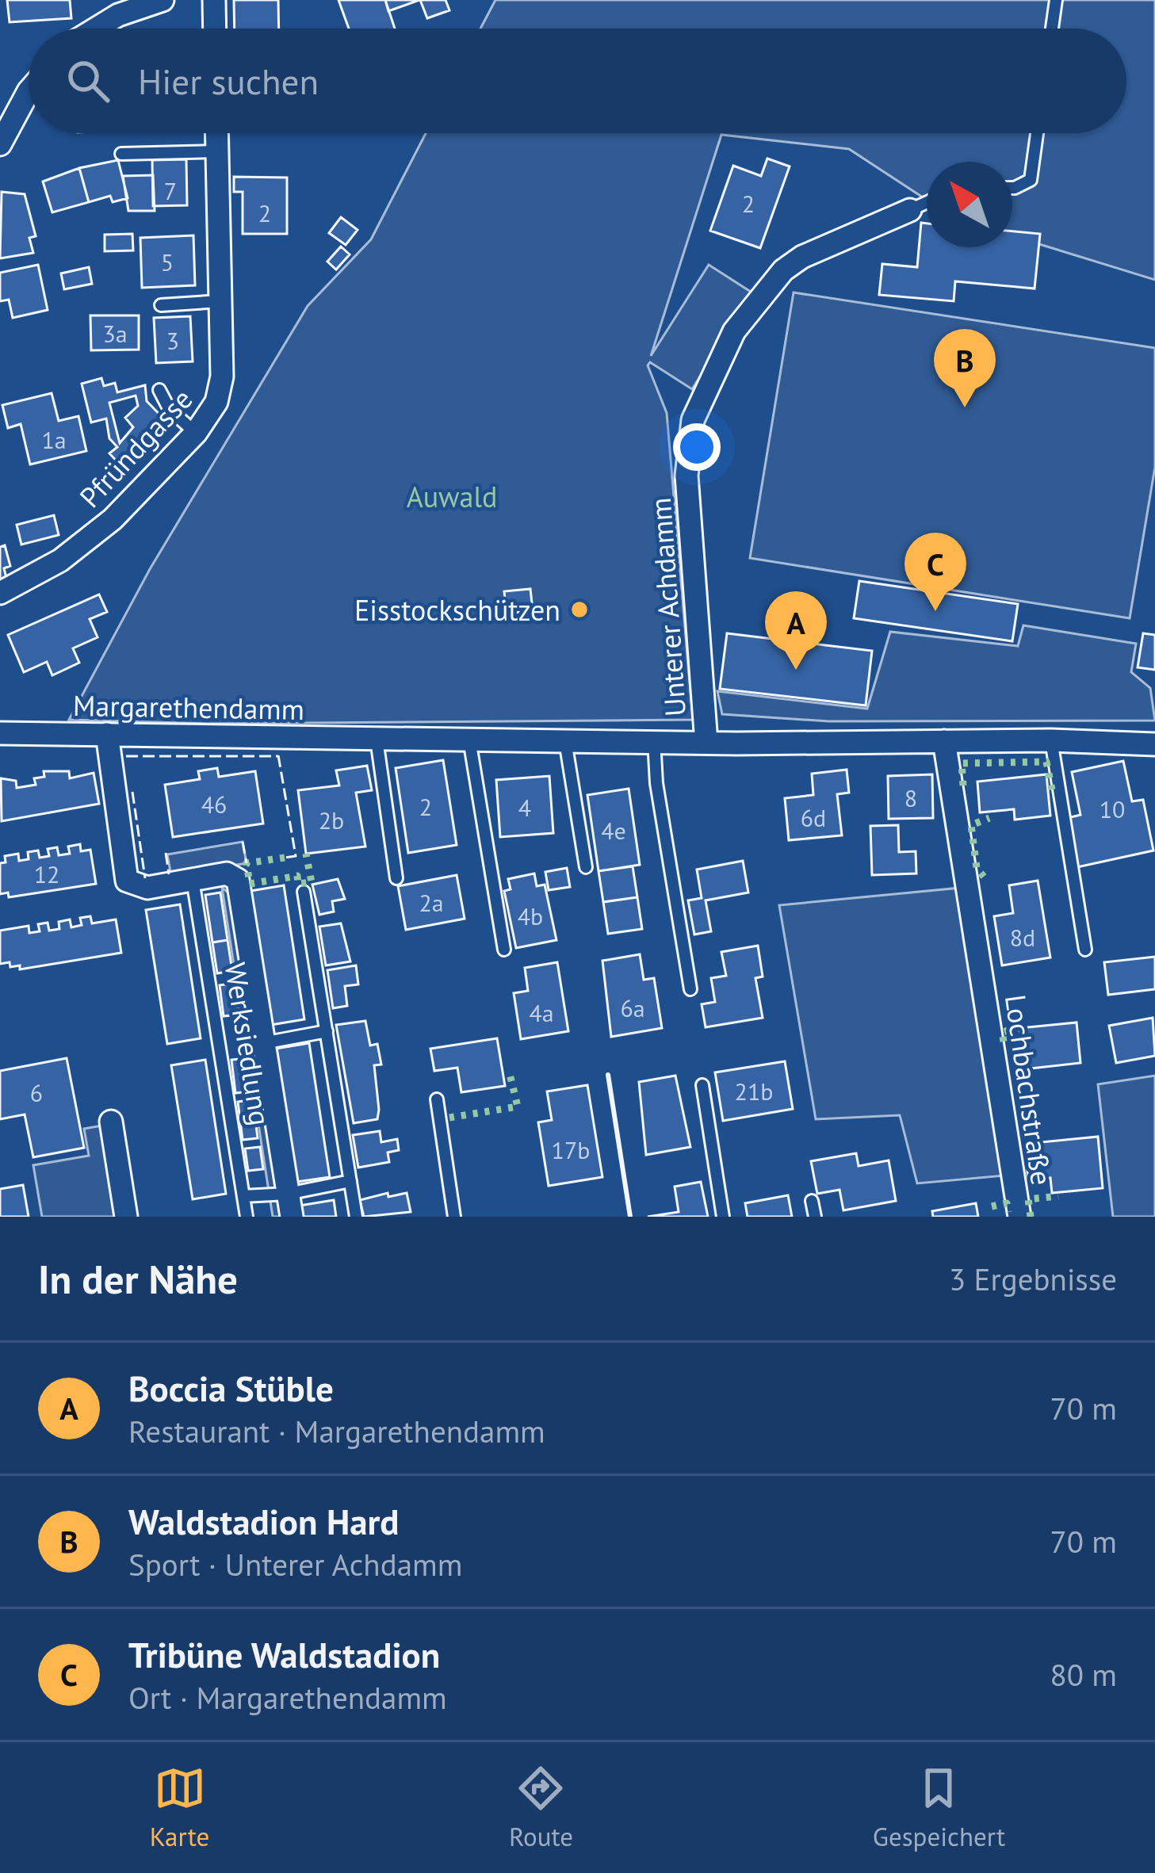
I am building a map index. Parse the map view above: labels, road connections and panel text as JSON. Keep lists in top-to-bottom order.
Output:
{
  "streets": {
    "street": [
      "Pfründgasse",
      "Unterer Achdamm",
      "Margarethendamm",
      "Werksiedlung",
      "Lochbachstraße"
    ]
  },
  "crossings": [
    ["Unterer Achdamm", "Margarethendamm"],
    ["Margarethendamm", "Werksiedlung"],
    ["Margarethendamm", "Lochbachstraße"]
  ],
  "parks": ["Auwald"],
  "places": ["Eisstockschützen"],
  "house_numbers": [
    "7",
    "2",
    "2",
    "5",
    "3a",
    "3",
    "1a",
    "8",
    "46",
    "2",
    "4",
    "10",
    "6d",
    "2b",
    "4e",
    "12",
    "2a",
    "4b",
    "8d",
    "6a",
    "4a",
    "21b",
    "6",
    "17b"
  ],
  "north": "top left",
  "page": {
    "search": "Hier suchen",
    "pins": ["B", "C", "A"],
    "heading": ["In der Nähe", "3 Ergebnisse"],
    "list": [
      {
        "mark": "A",
        "name": "Boccia Stüble",
        "note": "Restaurant · Margarethendamm",
        "value": "70 m"
      },
      {
        "mark": "B",
        "name": "Waldstadion Hard",
        "note": "Sport · Unterer Achdamm",
        "value": "70 m"
      },
      {
        "mark": "C",
        "name": "Tribüne Waldstadion",
        "note": "Ort · Margarethendamm",
        "value": "80 m"
      }
    ],
    "nav": ["Karte", "Route", "Gespeichert"]
  }
}
